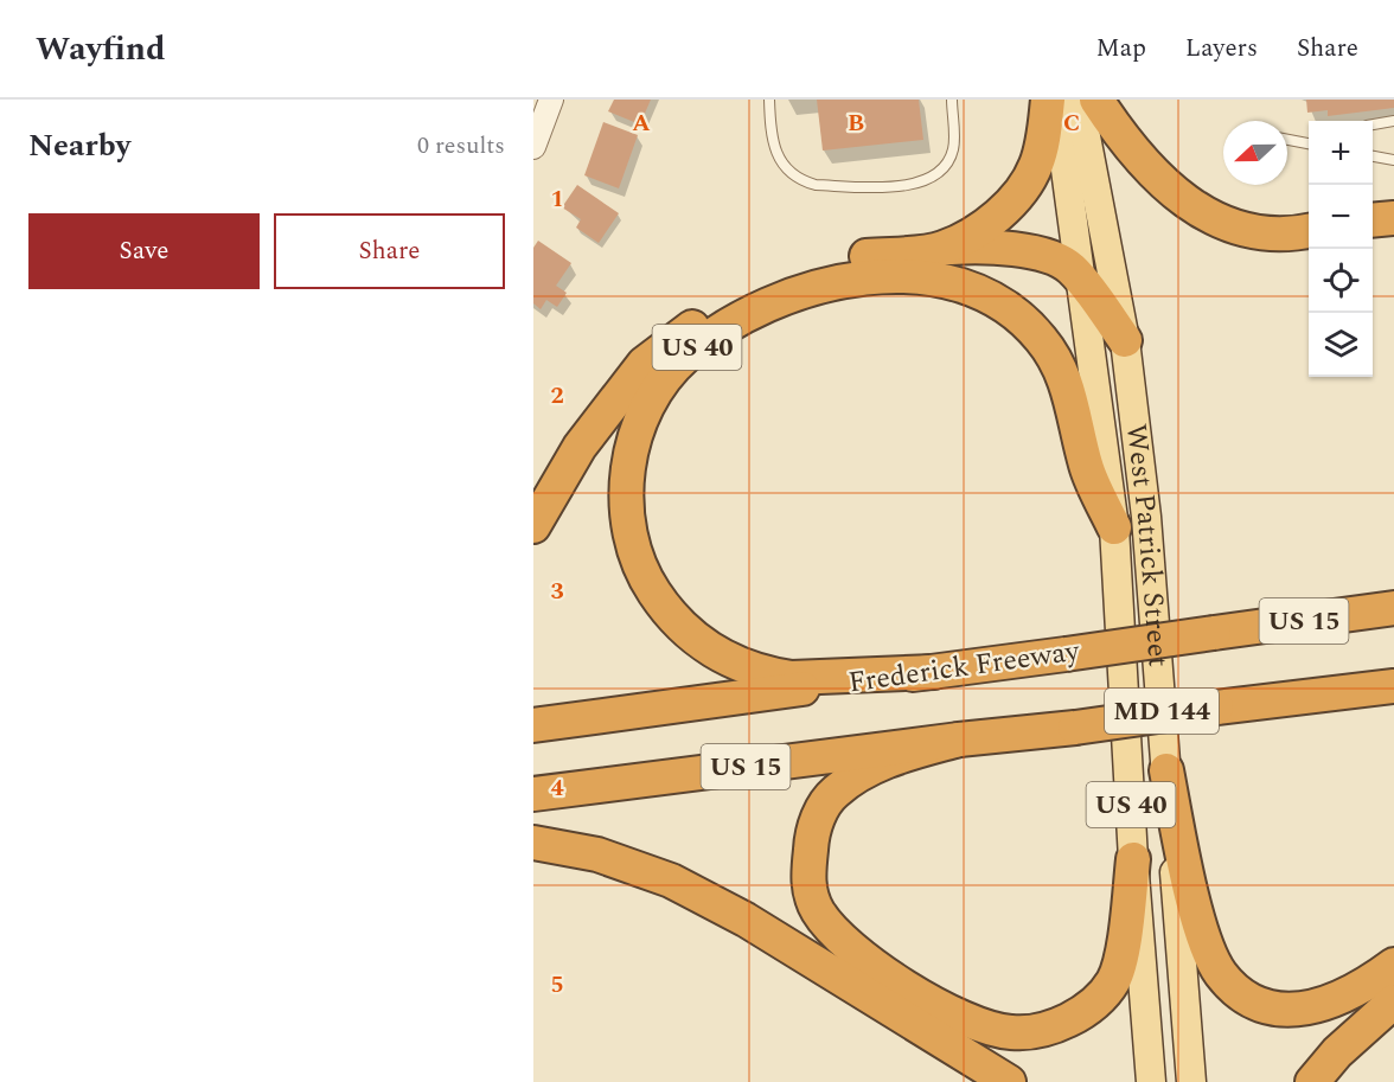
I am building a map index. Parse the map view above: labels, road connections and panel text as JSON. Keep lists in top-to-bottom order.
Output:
{
  "streets": {
    "highway": ["US 40", "US 15", "Frederick Freeway"],
    "main road": ["West Patrick Street", "MD 144"]
  },
  "crossings": [
    ["US 40", "West Patrick Street"],
    ["US 40", "Frederick Freeway"]
  ],
  "north": "left",
  "page": {
    "header": "Wayfind",
    "nav": ["Map", "Layers", "Share"],
    "heading": ["Nearby", "0 results"],
    "map_buttons": ["+", "−"],
    "buttons": ["Save", "Share"]
  },
  "grid": {
    "columns": ["A", "B", "C"],
    "rows": [
      "1",
      "2",
      "3",
      "4",
      "5"
    ]
  }
}
